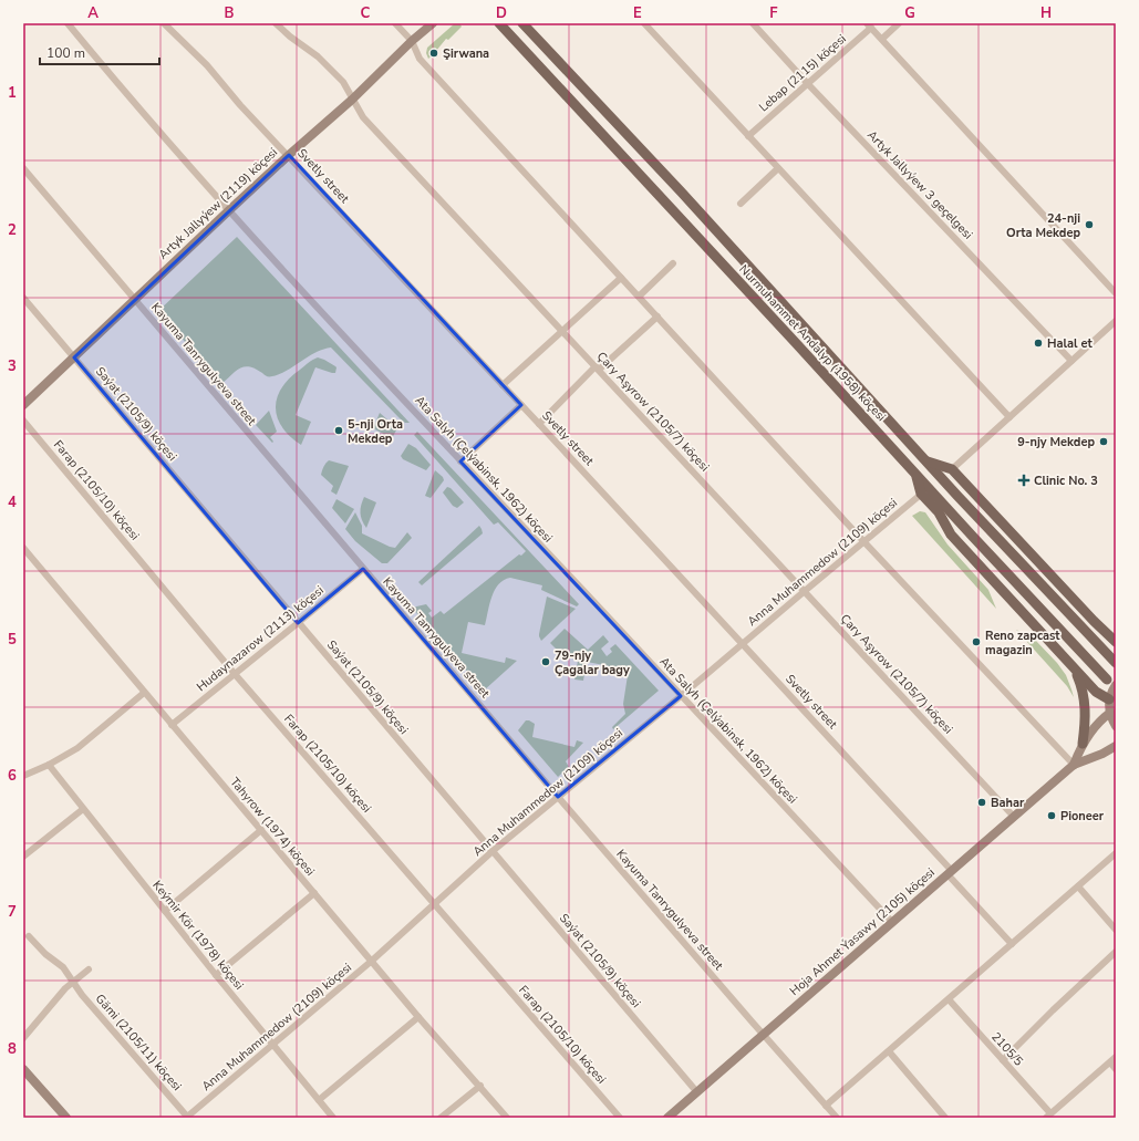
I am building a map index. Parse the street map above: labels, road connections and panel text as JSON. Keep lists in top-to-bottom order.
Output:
{
  "streets": {
    "main road": ["Nurmuhammet Andalyp (1958) köçesi"],
    "street": [
      "Lebap (2115) köçesi",
      "Svetly street",
      "Artyk Jallyýew 3 geçelgesi",
      "Artyk Jallyýew (2119) köçesi",
      "Kayuma Tanrygulyeva street",
      "Çary Aşyrow (2105/7) köçesi",
      "Saýat (2105/9) köçesi",
      "Ata Salyh (Çelýabinsk, 1962) köçesi",
      "Farap (2105/10) köçesi",
      "Anna Muhammedow (2109) köçesi",
      "Hudaynazarow (2113) köçesi",
      "Tahyrow (1974) köçesi",
      "Hoja Ahmet Ýasawy (2105) köçesi",
      "Keýmir Kör (1978) köçesi",
      "Gämi (2105/11) köçesi",
      "2105/5"
    ]
  },
  "crossings": [
    ["Lebap (2115) köçesi", "Artyk Jallyýew 3 geçelgesi"],
    ["Svetly street", "Artyk Jallyýew (2119) köçesi"],
    ["Svetly street", "Anna Muhammedow (2109) köçesi"],
    ["Svetly street", "Hoja Ahmet Ýasawy (2105) köçesi"],
    ["Artyk Jallyýew (2119) köçesi", "Kayuma Tanrygulyeva street"],
    ["Artyk Jallyýew (2119) köçesi", "Çary Aşyrow (2105/7) köçesi"],
    ["Artyk Jallyýew (2119) köçesi", "Saýat (2105/9) köçesi"],
    ["Artyk Jallyýew (2119) köçesi", "Ata Salyh (Çelýabinsk, 1962) köçesi"],
    ["Nurmuhammet Andalyp (1958) köçesi", "Anna Muhammedow (2109) köçesi"],
    ["Kayuma Tanrygulyeva street", "Anna Muhammedow (2109) köçesi"],
    ["Kayuma Tanrygulyeva street", "Hudaynazarow (2113) köçesi"],
    ["Kayuma Tanrygulyeva street", "Hoja Ahmet Ýasawy (2105) köçesi"],
    ["Çary Aşyrow (2105/7) köçesi", "Anna Muhammedow (2109) köçesi"],
    ["Çary Aşyrow (2105/7) köçesi", "Hoja Ahmet Ýasawy (2105) köçesi"],
    ["Saýat (2105/9) köçesi", "Anna Muhammedow (2109) köçesi"],
    ["Saýat (2105/9) köçesi", "Hudaynazarow (2113) köçesi"],
    ["Saýat (2105/9) köçesi", "Hoja Ahmet Ýasawy (2105) köçesi"],
    ["Ata Salyh (Çelýabinsk, 1962) köçesi", "Anna Muhammedow (2109) köçesi"],
    ["Ata Salyh (Çelýabinsk, 1962) köçesi", "Hoja Ahmet Ýasawy (2105) köçesi"],
    ["Farap (2105/10) köçesi", "Anna Muhammedow (2109) köçesi"],
    ["Farap (2105/10) köçesi", "Hudaynazarow (2113) köçesi"],
    ["Anna Muhammedow (2109) köçesi", "Tahyrow (1974) köçesi"],
    ["Anna Muhammedow (2109) köçesi", "Keýmir Kör (1978) köçesi"],
    ["Anna Muhammedow (2109) köçesi", "Gämi (2105/11) köçesi"],
    ["Hudaynazarow (2113) köçesi", "Tahyrow (1974) köçesi"]
  ],
  "places": {
    "other": [
      "Şirwana",
      "24-nji Orta Mekdep",
      "Halal et",
      "5-nji Orta Mekdep",
      "9-njy Mekdep",
      "Reno zapcast magazin",
      "79-njy Çagalar bagy",
      "Bahar",
      "Pioneer"
    ],
    "health": ["Clinic No. 3"]
  },
  "scale_bar": "100 m",
  "grid": {
    "columns": [
      "A",
      "B",
      "C",
      "D",
      "E",
      "F",
      "G",
      "H"
    ],
    "rows": [
      "1",
      "2",
      "3",
      "4",
      "5",
      "6",
      "7",
      "8"
    ]
  }
}
